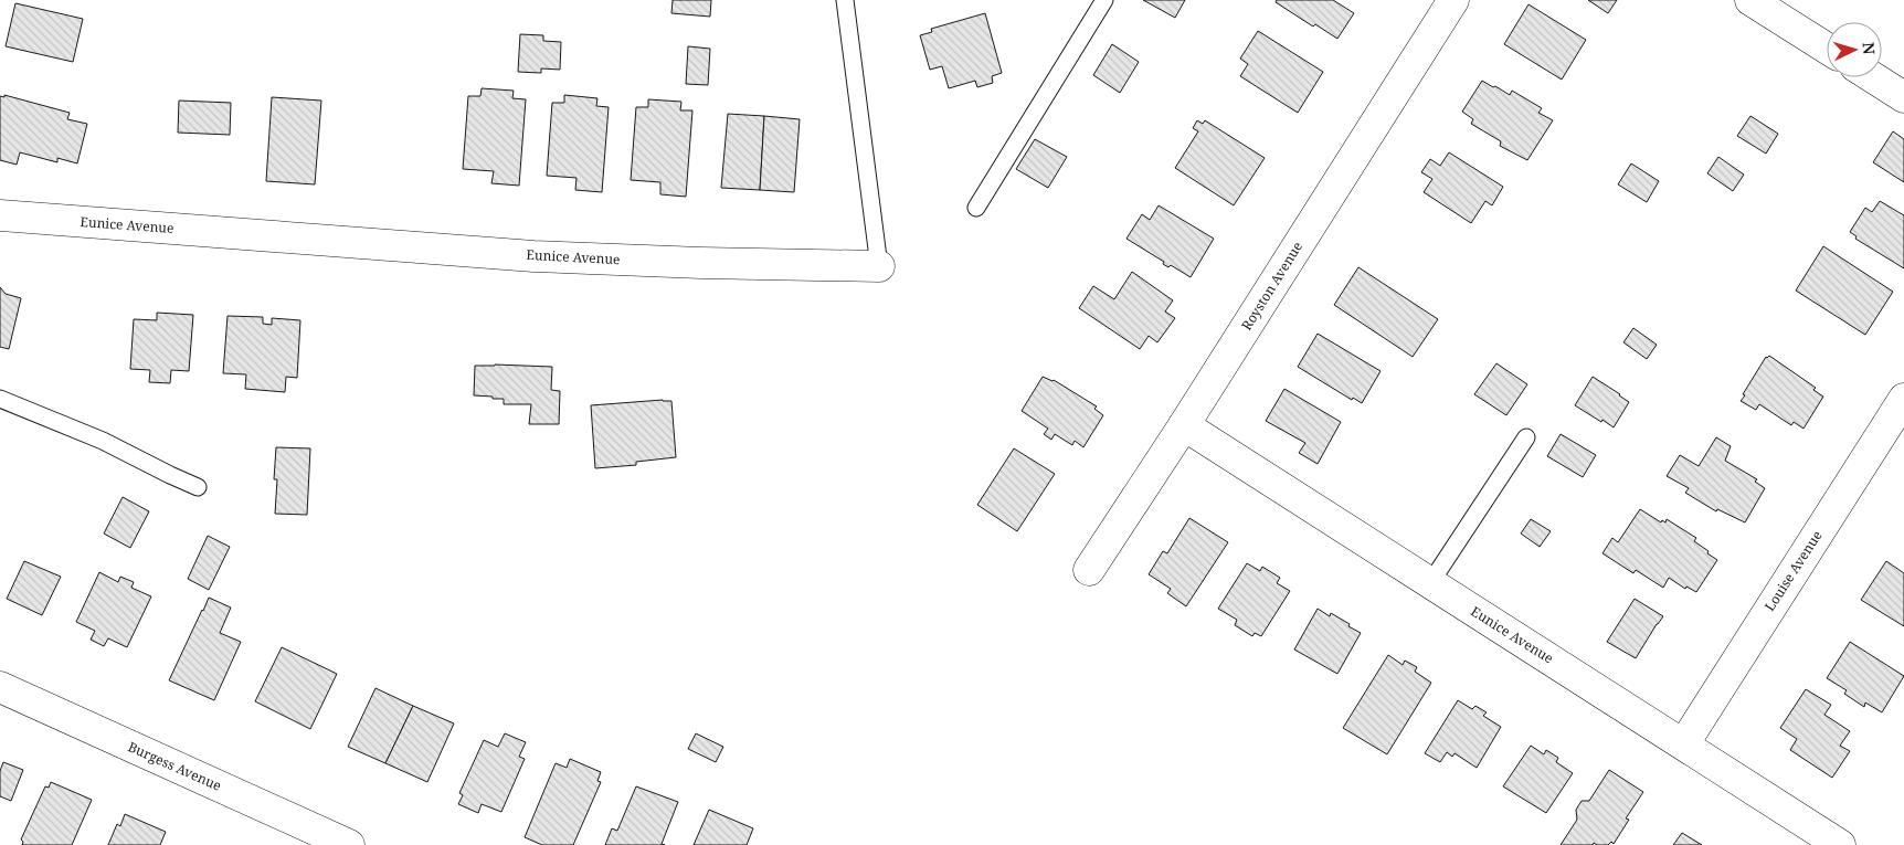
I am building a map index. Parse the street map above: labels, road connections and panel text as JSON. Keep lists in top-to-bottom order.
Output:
{
  "streets": {
    "street": [
      "Eunice Avenue",
      "Royston Avenue",
      "Louise Avenue",
      "Burgess Avenue"
    ]
  },
  "crossings": [
    ["Eunice Avenue", "Royston Avenue"],
    ["Eunice Avenue", "Louise Avenue"]
  ],
  "north": "right"
}
